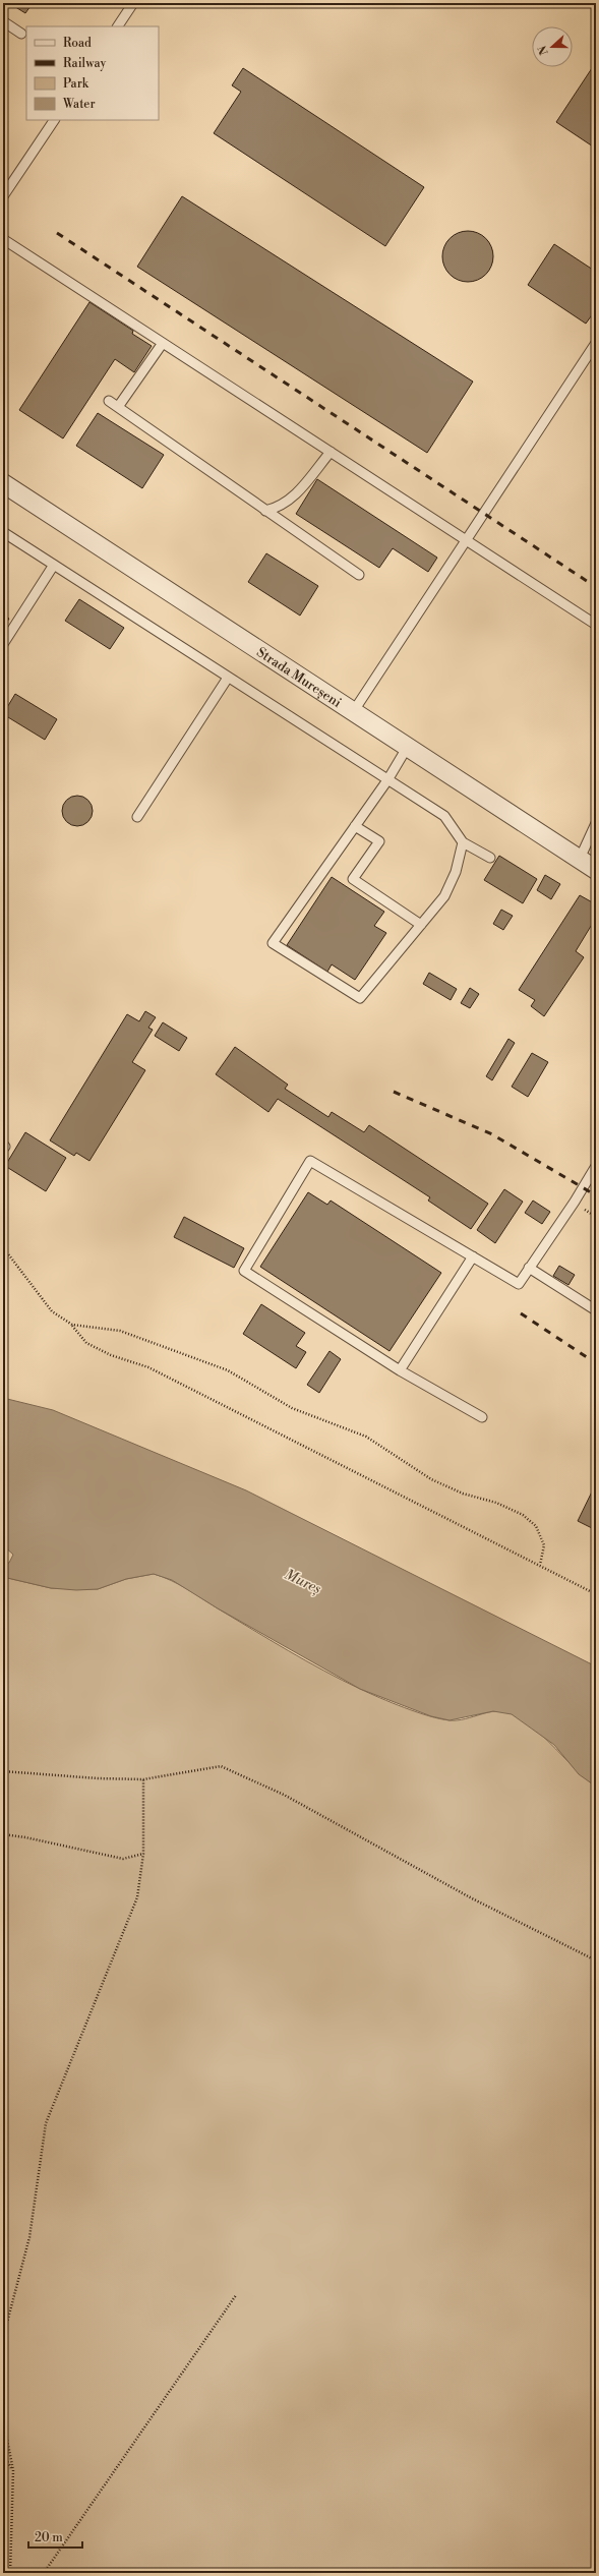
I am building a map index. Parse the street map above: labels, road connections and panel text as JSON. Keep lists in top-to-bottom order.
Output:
{
  "streets": {
    "street": ["Strada Mureșeni"]
  },
  "water": ["Mureș"],
  "legend": [
    "Road",
    "Railway",
    "Park",
    "Water"
  ],
  "scale_bar": "20 m",
  "north": "left"
}
